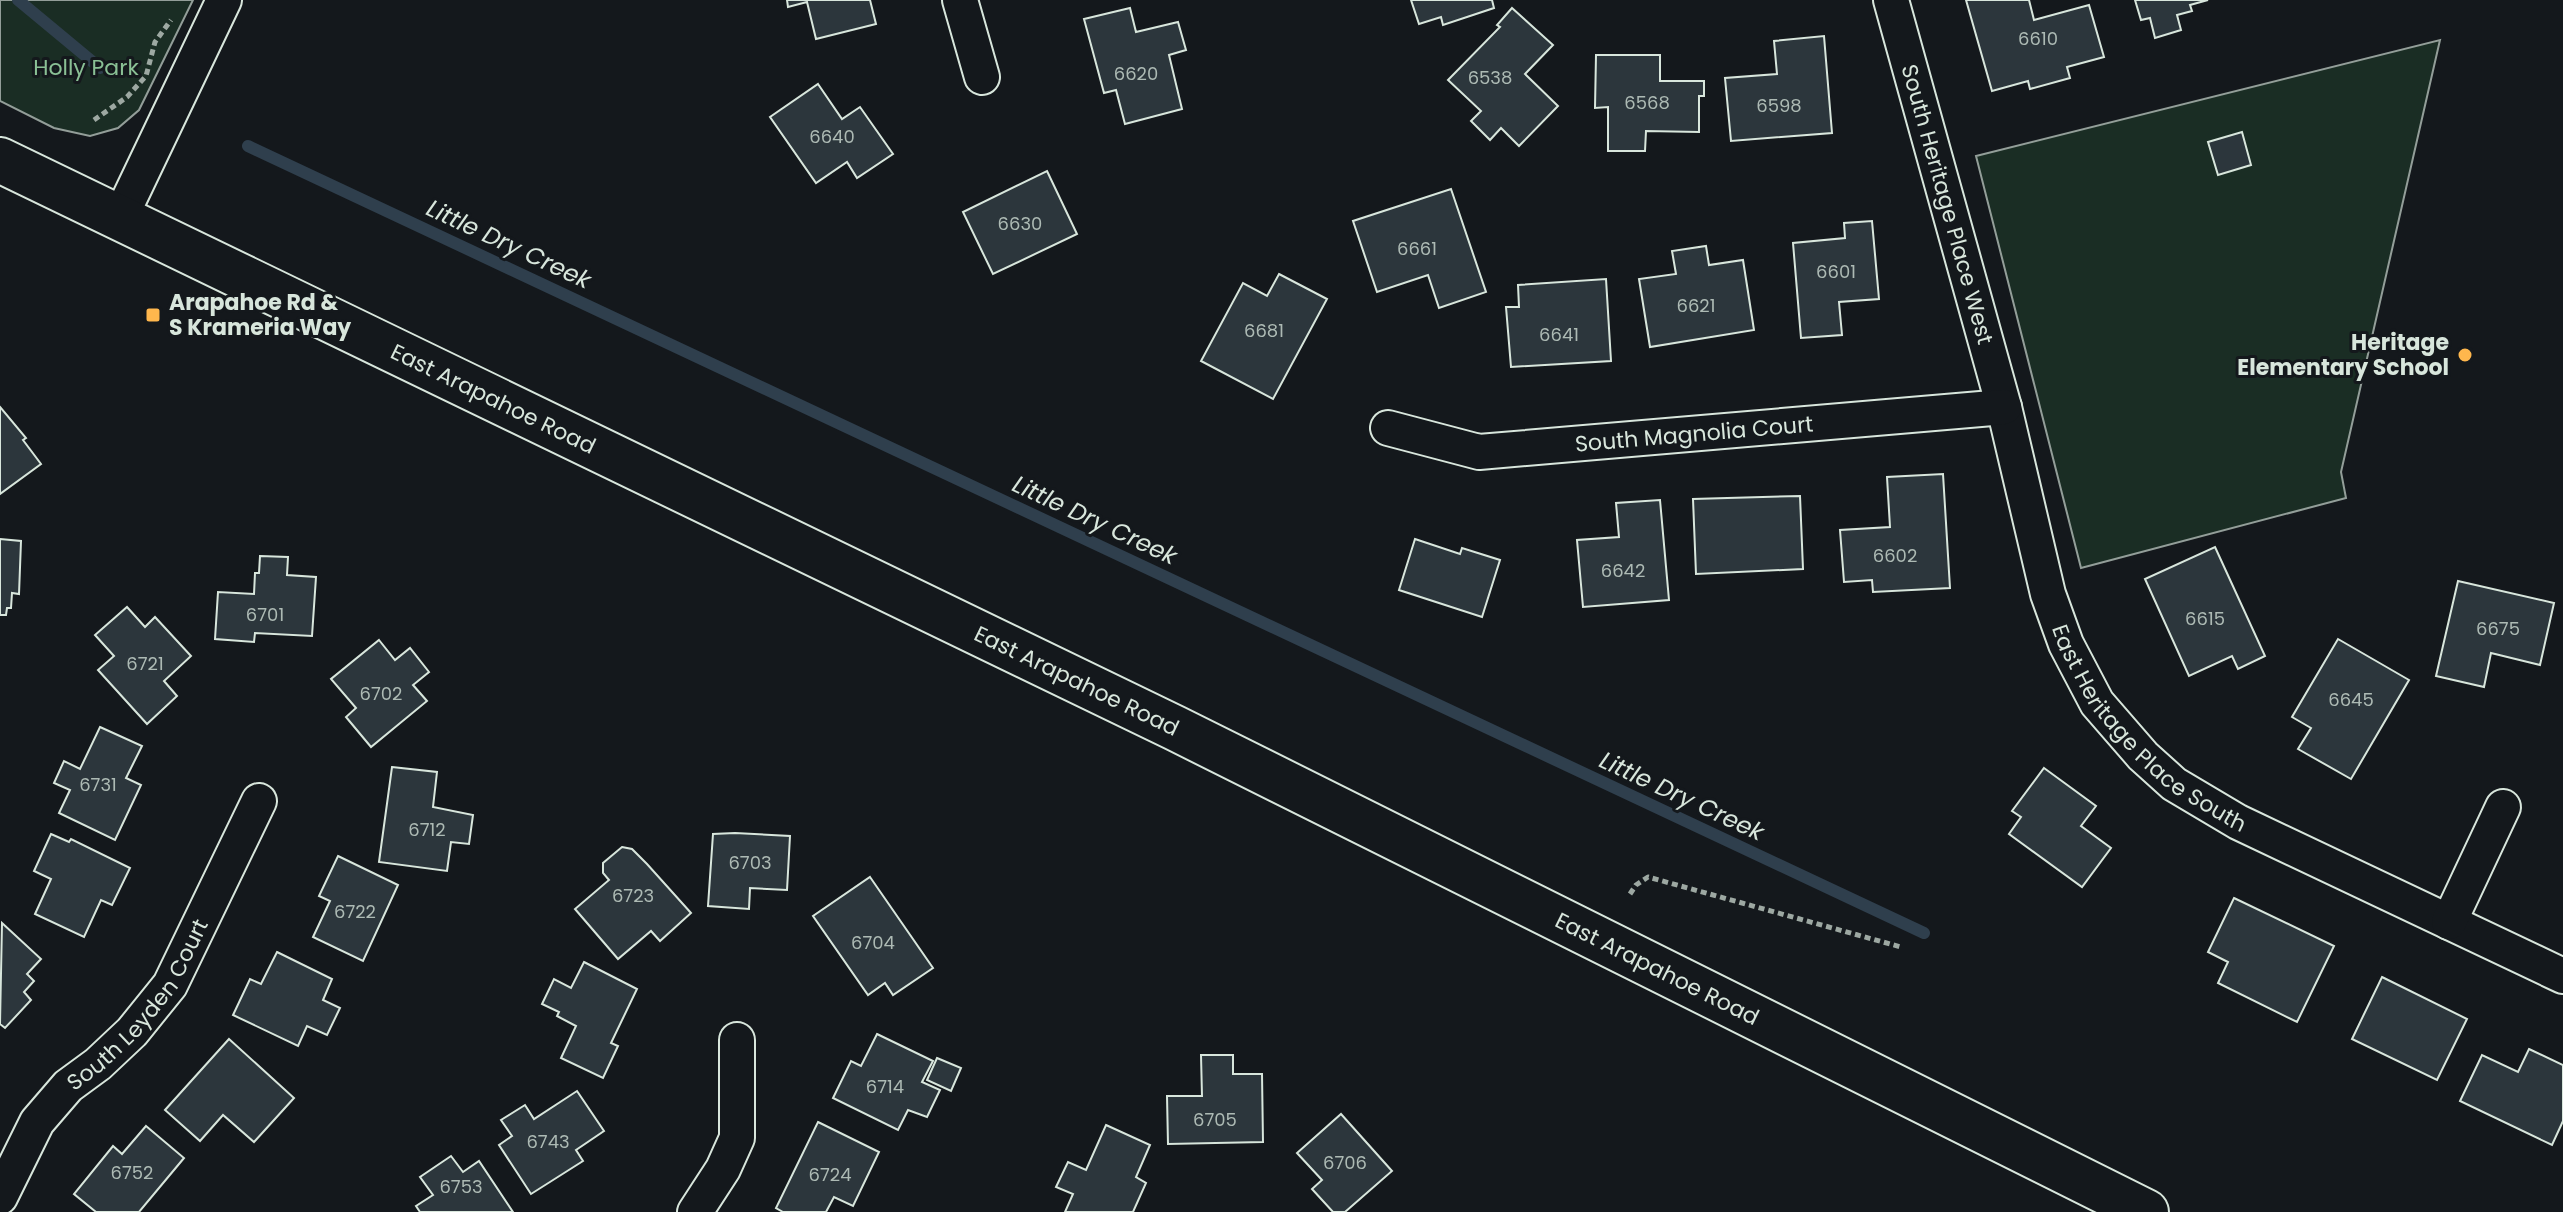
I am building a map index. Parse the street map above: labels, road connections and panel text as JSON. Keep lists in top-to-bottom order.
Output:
{
  "streets": {
    "main road": ["East Arapahoe Road"],
    "street": [
      "South Heritage Place West",
      "South Magnolia Court",
      "East Heritage Place South",
      "South Leyden Court"
    ]
  },
  "crossings": [
    ["South Heritage Place West", "South Magnolia Court"],
    ["South Heritage Place West", "East Heritage Place South"],
    ["South Magnolia Court", "East Heritage Place South"]
  ],
  "water": ["Little Dry Creek"],
  "parks": ["Holly Park"],
  "places": {
    "transit": ["Arapahoe Rd & S Krameria Way"],
    "other": ["Heritage Elementary School"]
  },
  "house_numbers": [
    "6610",
    "6620",
    "6538",
    "6568",
    "6598",
    "6640",
    "6630",
    "6661",
    "6601",
    "6621",
    "6681",
    "6641",
    "6602",
    "6642",
    "6701",
    "6615",
    "6675",
    "6721",
    "6702",
    "6645",
    "6731",
    "6712",
    "6703",
    "6723",
    "6722",
    "6704",
    "6714",
    "6705",
    "6743",
    "6706",
    "6752",
    "6724",
    "6753"
  ]
}
